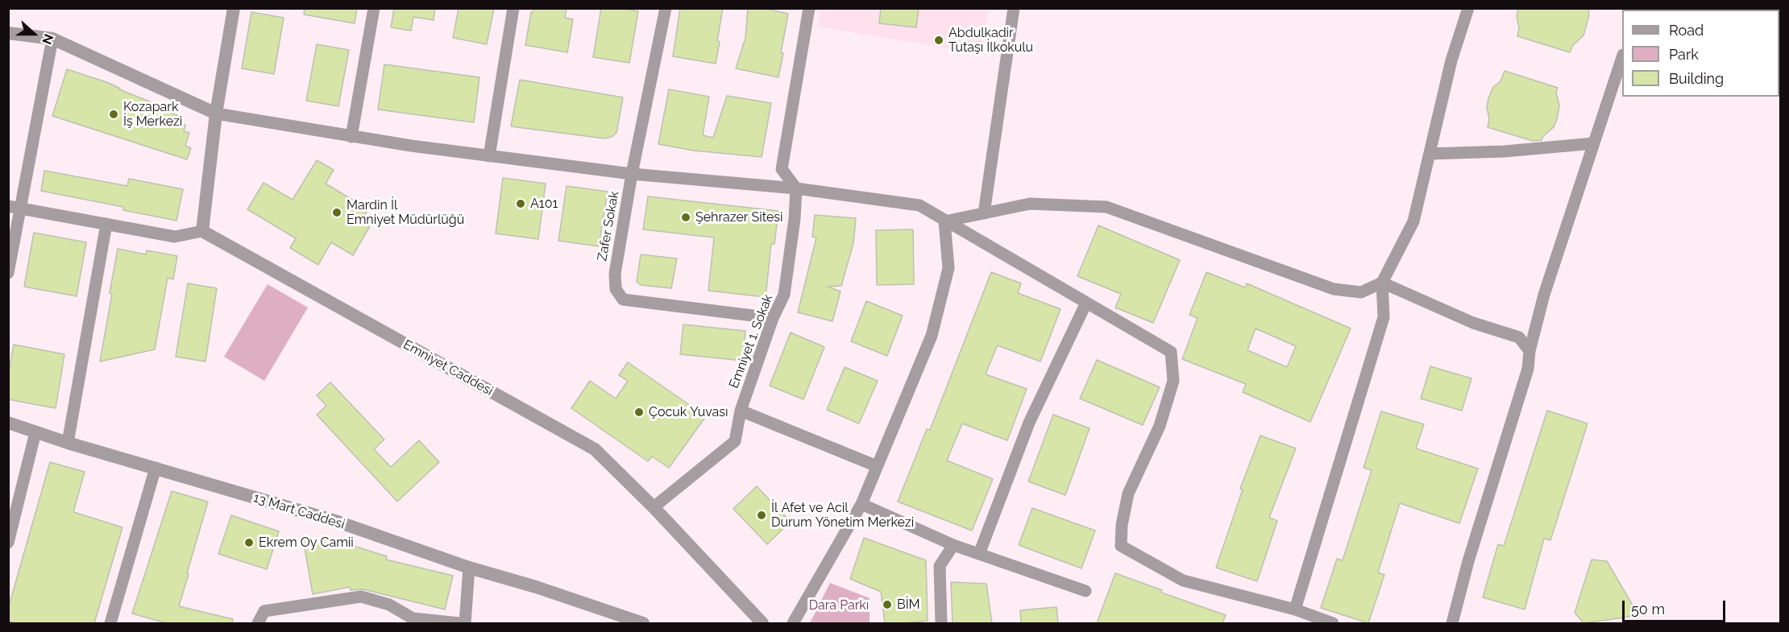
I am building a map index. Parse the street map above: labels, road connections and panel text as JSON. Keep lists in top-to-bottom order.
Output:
{
  "streets": {
    "street": [
      "Zafer Sokak",
      "Emniyet 1. Sokak",
      "Emniyet Caddesi",
      "13 Mart Caddesi"
    ]
  },
  "crossings": [
    ["Zafer Sokak", "Emniyet 1. Sokak"],
    ["Emniyet 1. Sokak", "Emniyet Caddesi"]
  ],
  "parks": ["Dara Parkı"],
  "places": [
    "Abdulkadir Tutaşı İlkokulu",
    "Kozapark İş Merkezi",
    "A101",
    "Mardin İl Emniyet Müdürlüğü",
    "Şehrazer Sitesi",
    "Çocuk Yuvası",
    "İl Afet ve Acil Durum Yönetim Merkezi",
    "Ekrem Oy Camii",
    "BİM"
  ],
  "legend": ["Road", "Park", "Building"],
  "scale_bar": "50 m",
  "north": "right"
}
